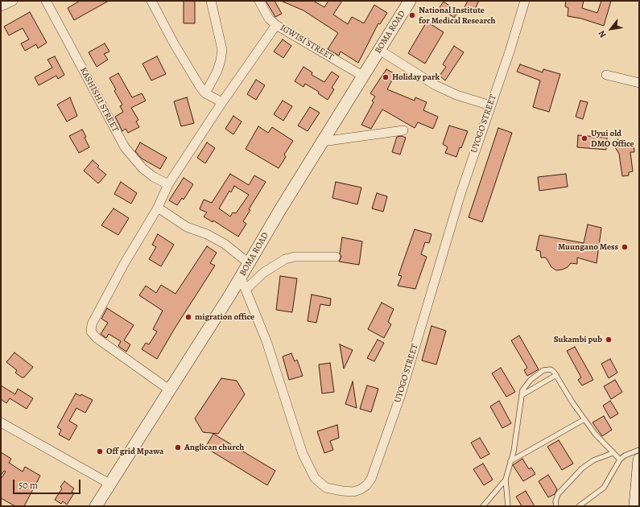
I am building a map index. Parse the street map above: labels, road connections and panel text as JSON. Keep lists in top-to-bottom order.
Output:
{
  "streets": {
    "main road": ["BOMA ROAD"],
    "street": ["IGWISI STREET", "KASHISHI STREET", "UYOGO STREET"]
  },
  "crossings": [
    ["BOMA ROAD", "IGWISI STREET"],
    ["BOMA ROAD", "UYOGO STREET"]
  ],
  "places": [
    "National Institute for Medical Research",
    "Holiday park",
    "Uyui old DMO Office",
    "Muungano Mess",
    "migration office",
    "Sukambi pub",
    "Anglican church",
    "Off grid Mpawa"
  ],
  "scale_bar": "50 m",
  "north": "bottom left"
}
